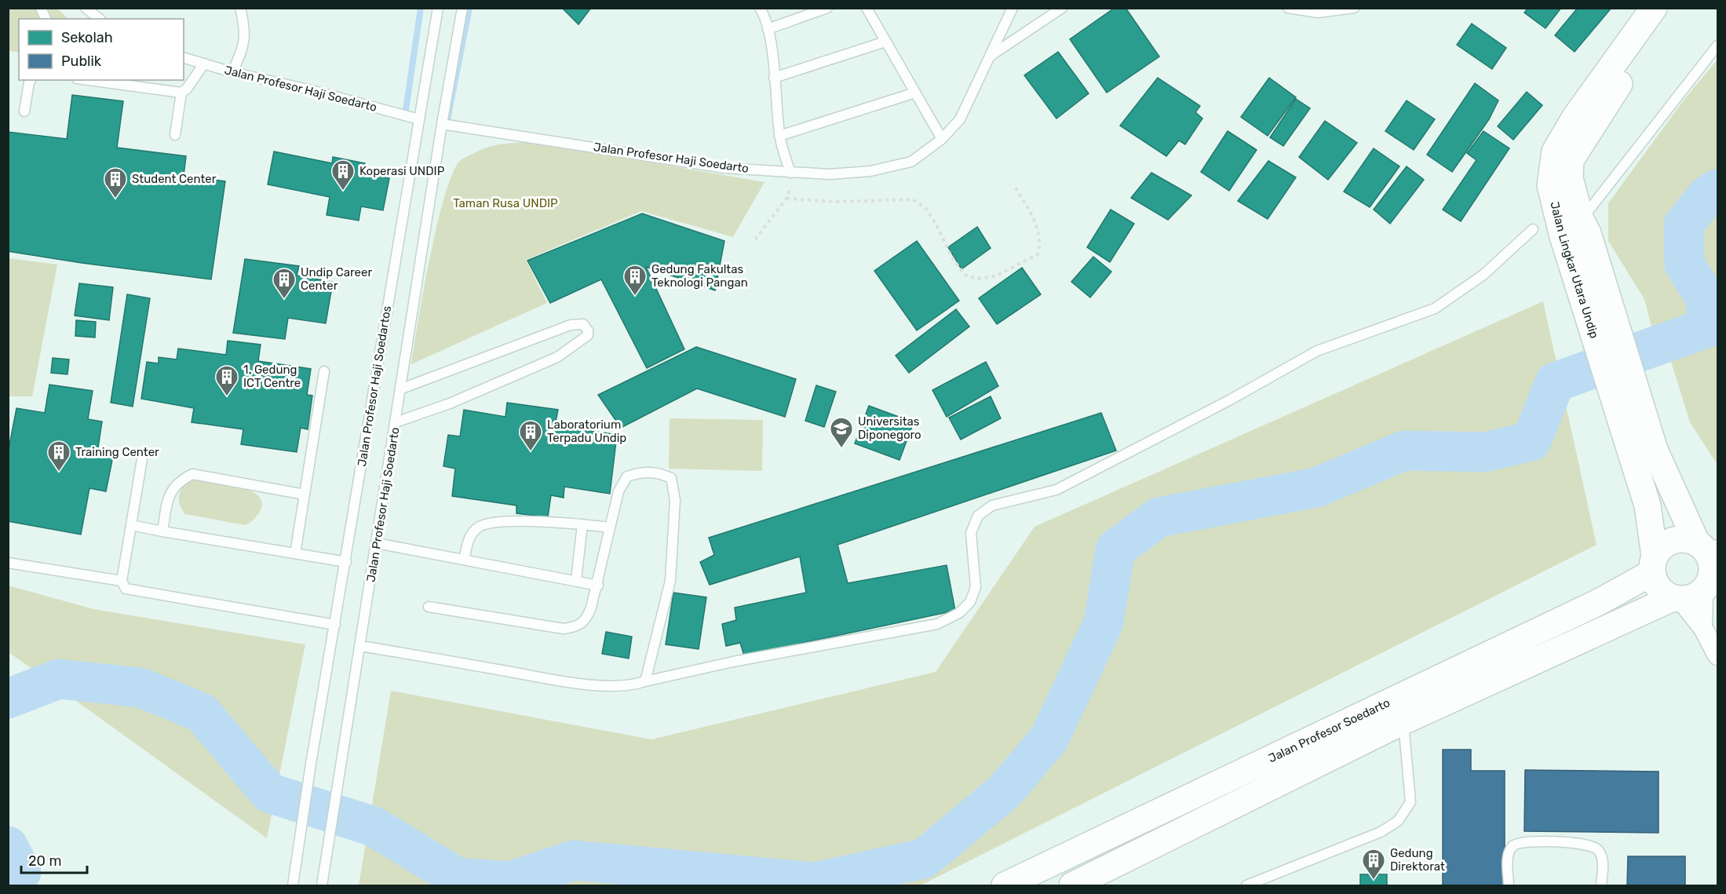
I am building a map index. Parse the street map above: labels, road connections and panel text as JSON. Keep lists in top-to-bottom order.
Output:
{
  "streets": {
    "street": ["Jalan Lingkar Utara Undip", "Jalan Profesor Soedarto"],
    "lane": ["Jalan Profesor Haji Soedarto", "Jalan Profesor Haji Soedartos"]
  },
  "crossings": [
    ["Jalan Profesor Haji Soedarto", "Jalan Profesor Haji Soedartos"],
    ["Jalan Lingkar Utara Undip", "Jalan Profesor Soedarto"]
  ],
  "parks": ["Taman Rusa UNDIP"],
  "places": {
    "building": [
      "Koperasi UNDIP",
      "Student Center",
      "Gedung Fakultas Teknologi Pangan",
      "Undip Career Center",
      "1. Gedung ICT Centre",
      "Laboratorium Terpadu Undip",
      "Training Center",
      "Gedung Direktorat"
    ],
    "school or university": ["Universitas Diponegoro"]
  },
  "legend": ["Sekolah", "Publik"],
  "scale_bar": "20 m"
}
